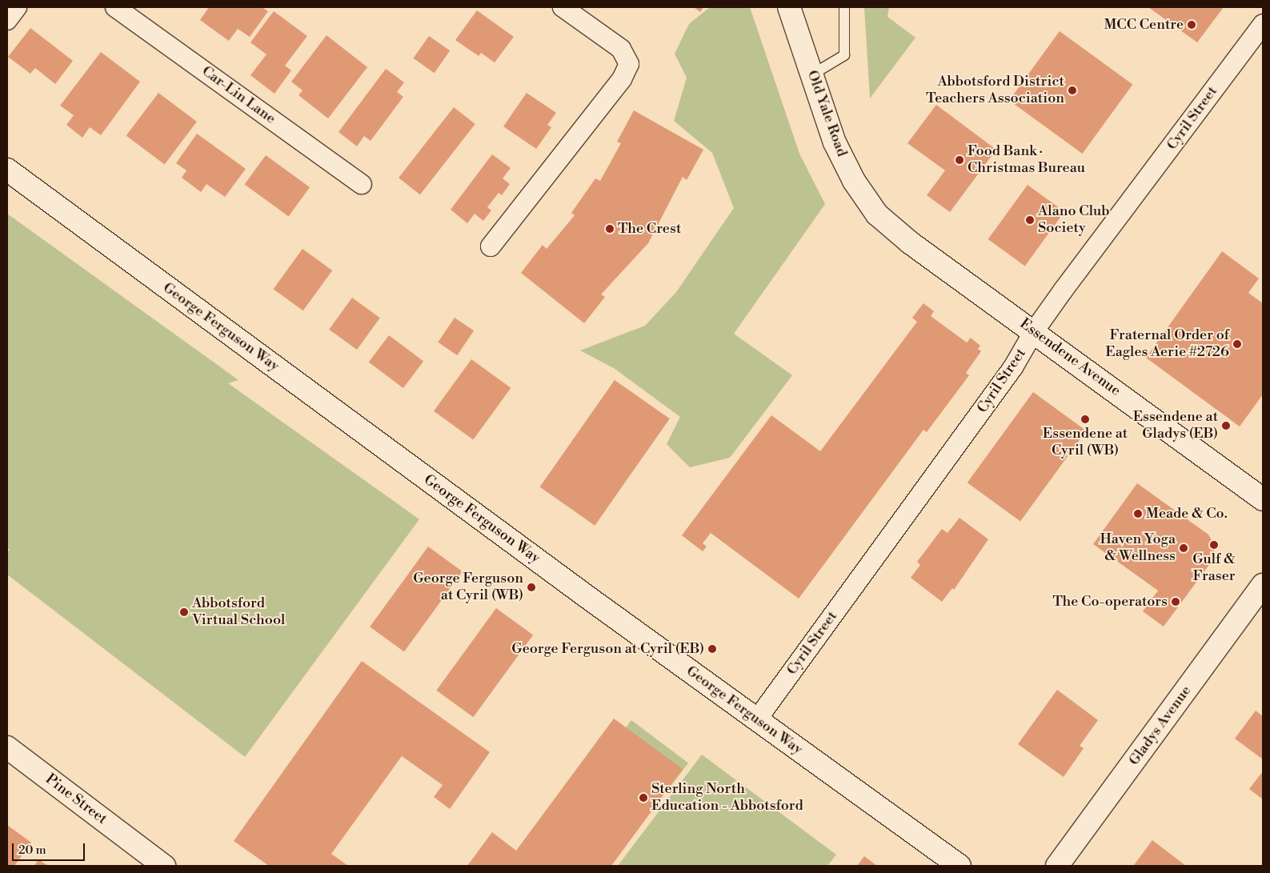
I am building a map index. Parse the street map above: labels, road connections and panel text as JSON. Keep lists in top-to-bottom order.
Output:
{
  "streets": {
    "main road": [
      "Old Yale Road",
      "George Ferguson Way",
      "Essendene Avenue",
      "Gladys Avenue",
      "Pine Street"
    ],
    "street": ["Car-Lin Lane", "Cyril Street"]
  },
  "crossings": [
    ["Old Yale Road", "Essendene Avenue"],
    ["Cyril Street", "George Ferguson Way"],
    ["Cyril Street", "Essendene Avenue"]
  ],
  "places": [
    "MCC Centre",
    "Abbotsford District Teachers Association",
    "Food Bank · Christmas Bureau",
    "Alano Club Society",
    "The Crest",
    "Fraternal Order of Eagles Aerie #2726",
    "Essendene at Cyril (WB)",
    "Essendene at Gladys (EB)",
    "Meade & Co.",
    "Gulf & Fraser",
    "Haven Yoga & Wellness",
    "George Ferguson at Cyril (WB)",
    "The Co-operators",
    "Abbotsford Virtual School",
    "George Ferguson at Cyril (EB)",
    "Sterling North Education - Abbotsford"
  ],
  "scale_bar": "20 m"
}
